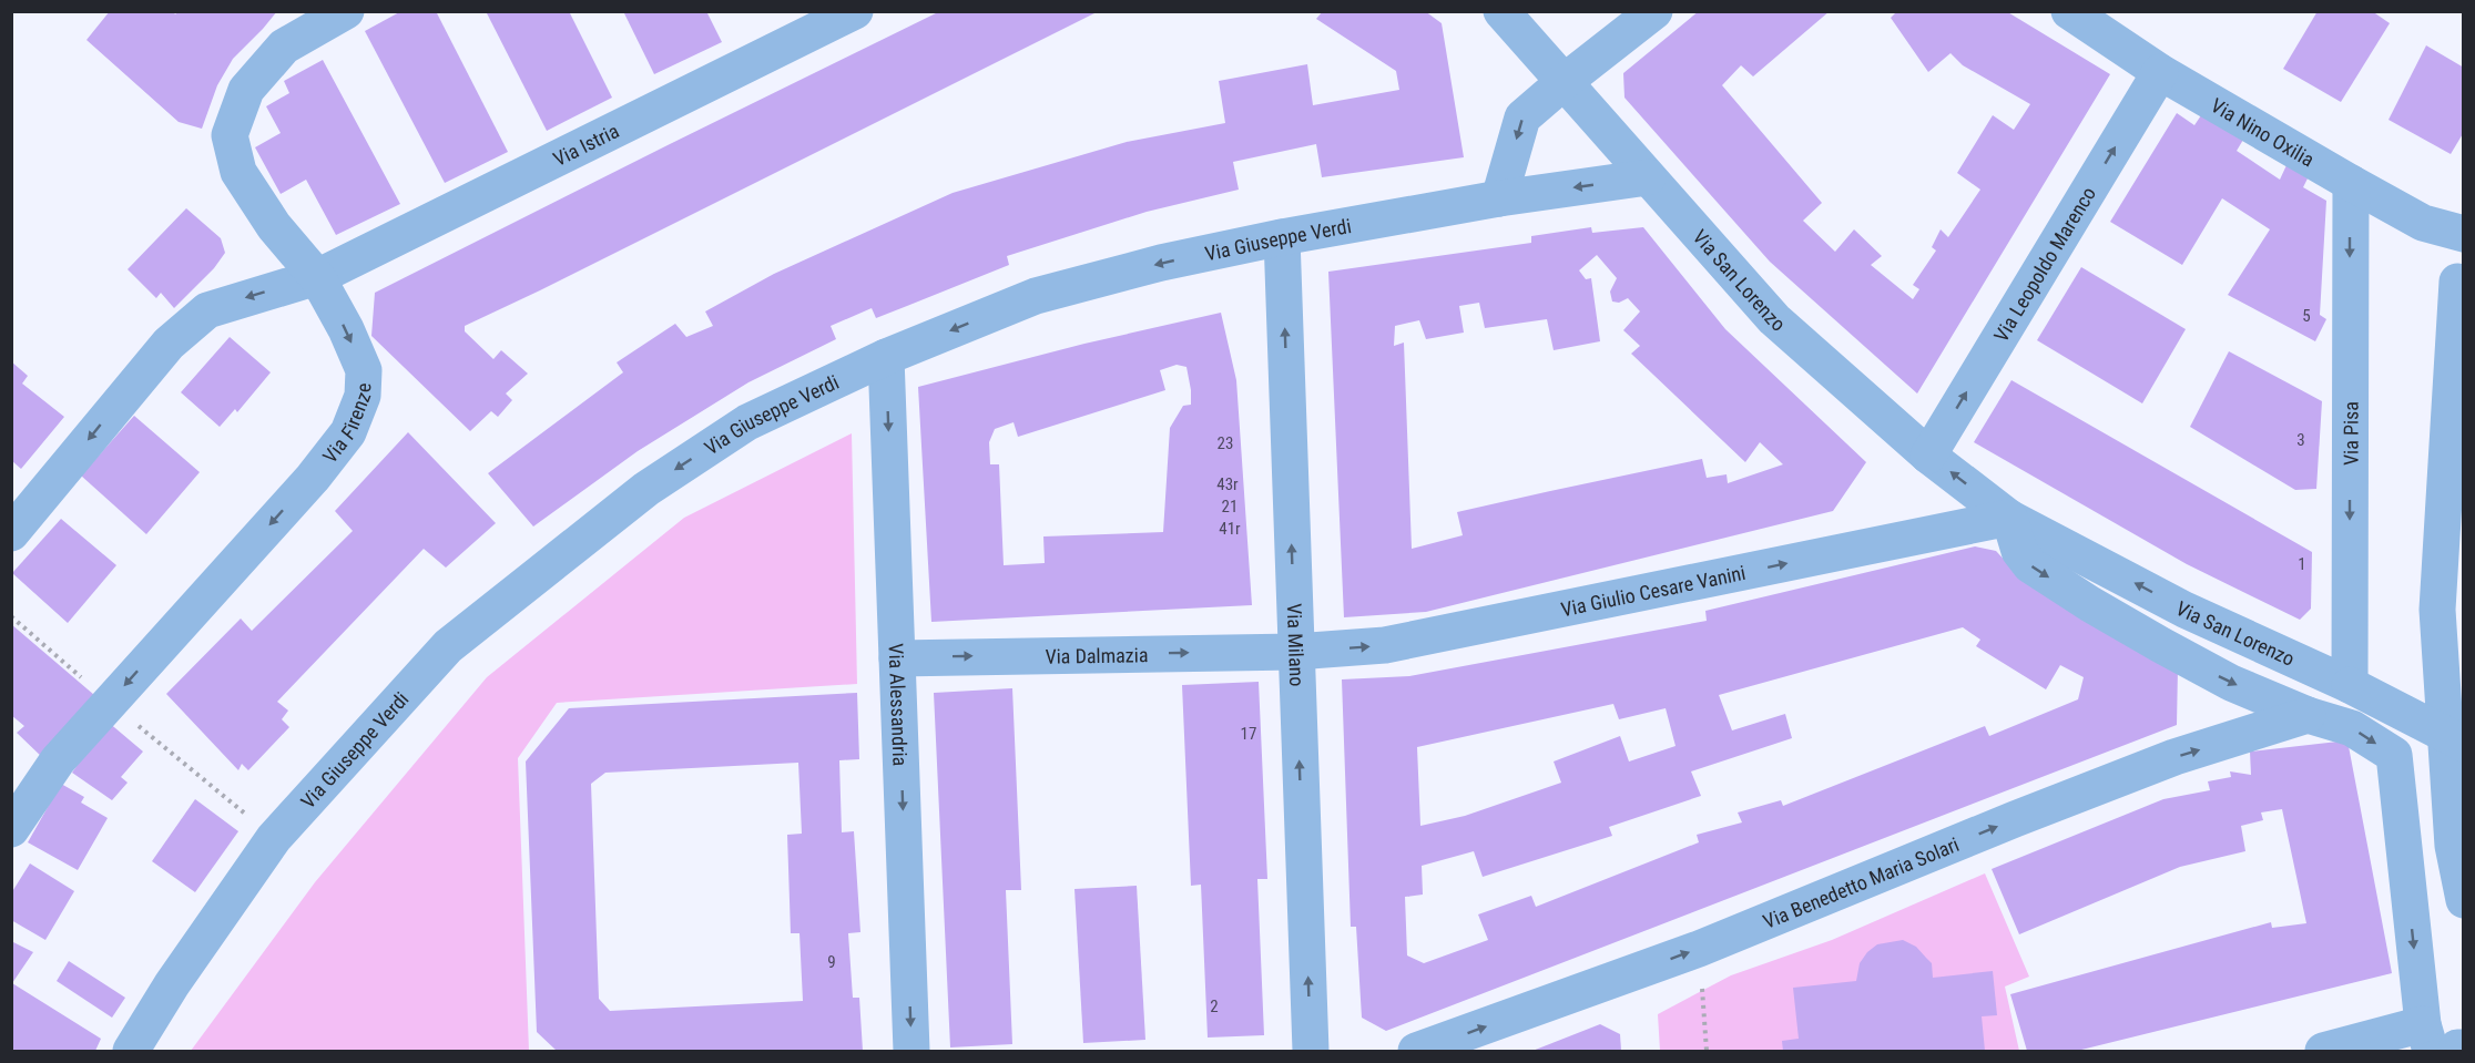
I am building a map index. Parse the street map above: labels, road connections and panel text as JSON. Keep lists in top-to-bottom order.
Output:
{
  "streets": {
    "street": [
      "Via Nino Oxilia",
      "Via Istria",
      "Via Giuseppe Verdi",
      "Via Leopoldo Marenco",
      "Via San Lorenzo",
      "Via Firenze",
      "Via Pisa",
      "Via Giulio Cesare Vanini",
      "Via Milano",
      "Via Dalmazia",
      "Via Alessandria",
      "Via Benedetto Maria Solari"
    ]
  },
  "crossings": [
    ["Via Nino Oxilia", "Via Leopoldo Marenco"],
    ["Via Nino Oxilia", "Via Pisa"],
    ["Via Istria", "Via Firenze"],
    ["Via Giuseppe Verdi", "Via San Lorenzo"],
    ["Via Giuseppe Verdi", "Via Milano"],
    ["Via Giuseppe Verdi", "Via Alessandria"],
    ["Via Leopoldo Marenco", "Via San Lorenzo"],
    ["Via San Lorenzo", "Via Pisa"],
    ["Via San Lorenzo", "Via Giulio Cesare Vanini"],
    ["Via Giulio Cesare Vanini", "Via Milano"],
    ["Via Giulio Cesare Vanini", "Via Dalmazia"],
    ["Via Milano", "Via Dalmazia"],
    ["Via Dalmazia", "Via Alessandria"]
  ],
  "one_way": [
    "Via Giuseppe Verdi",
    "Via Leopoldo Marenco",
    "Via Giulio Cesare Vanini",
    "Via Milano",
    "Via Dalmazia",
    "Via Alessandria",
    "Via Benedetto Maria Solari"
  ],
  "house_numbers": [
    "5",
    "3",
    "23",
    "43r",
    "21",
    "41r",
    "1",
    "17",
    "9",
    "2"
  ]
}
